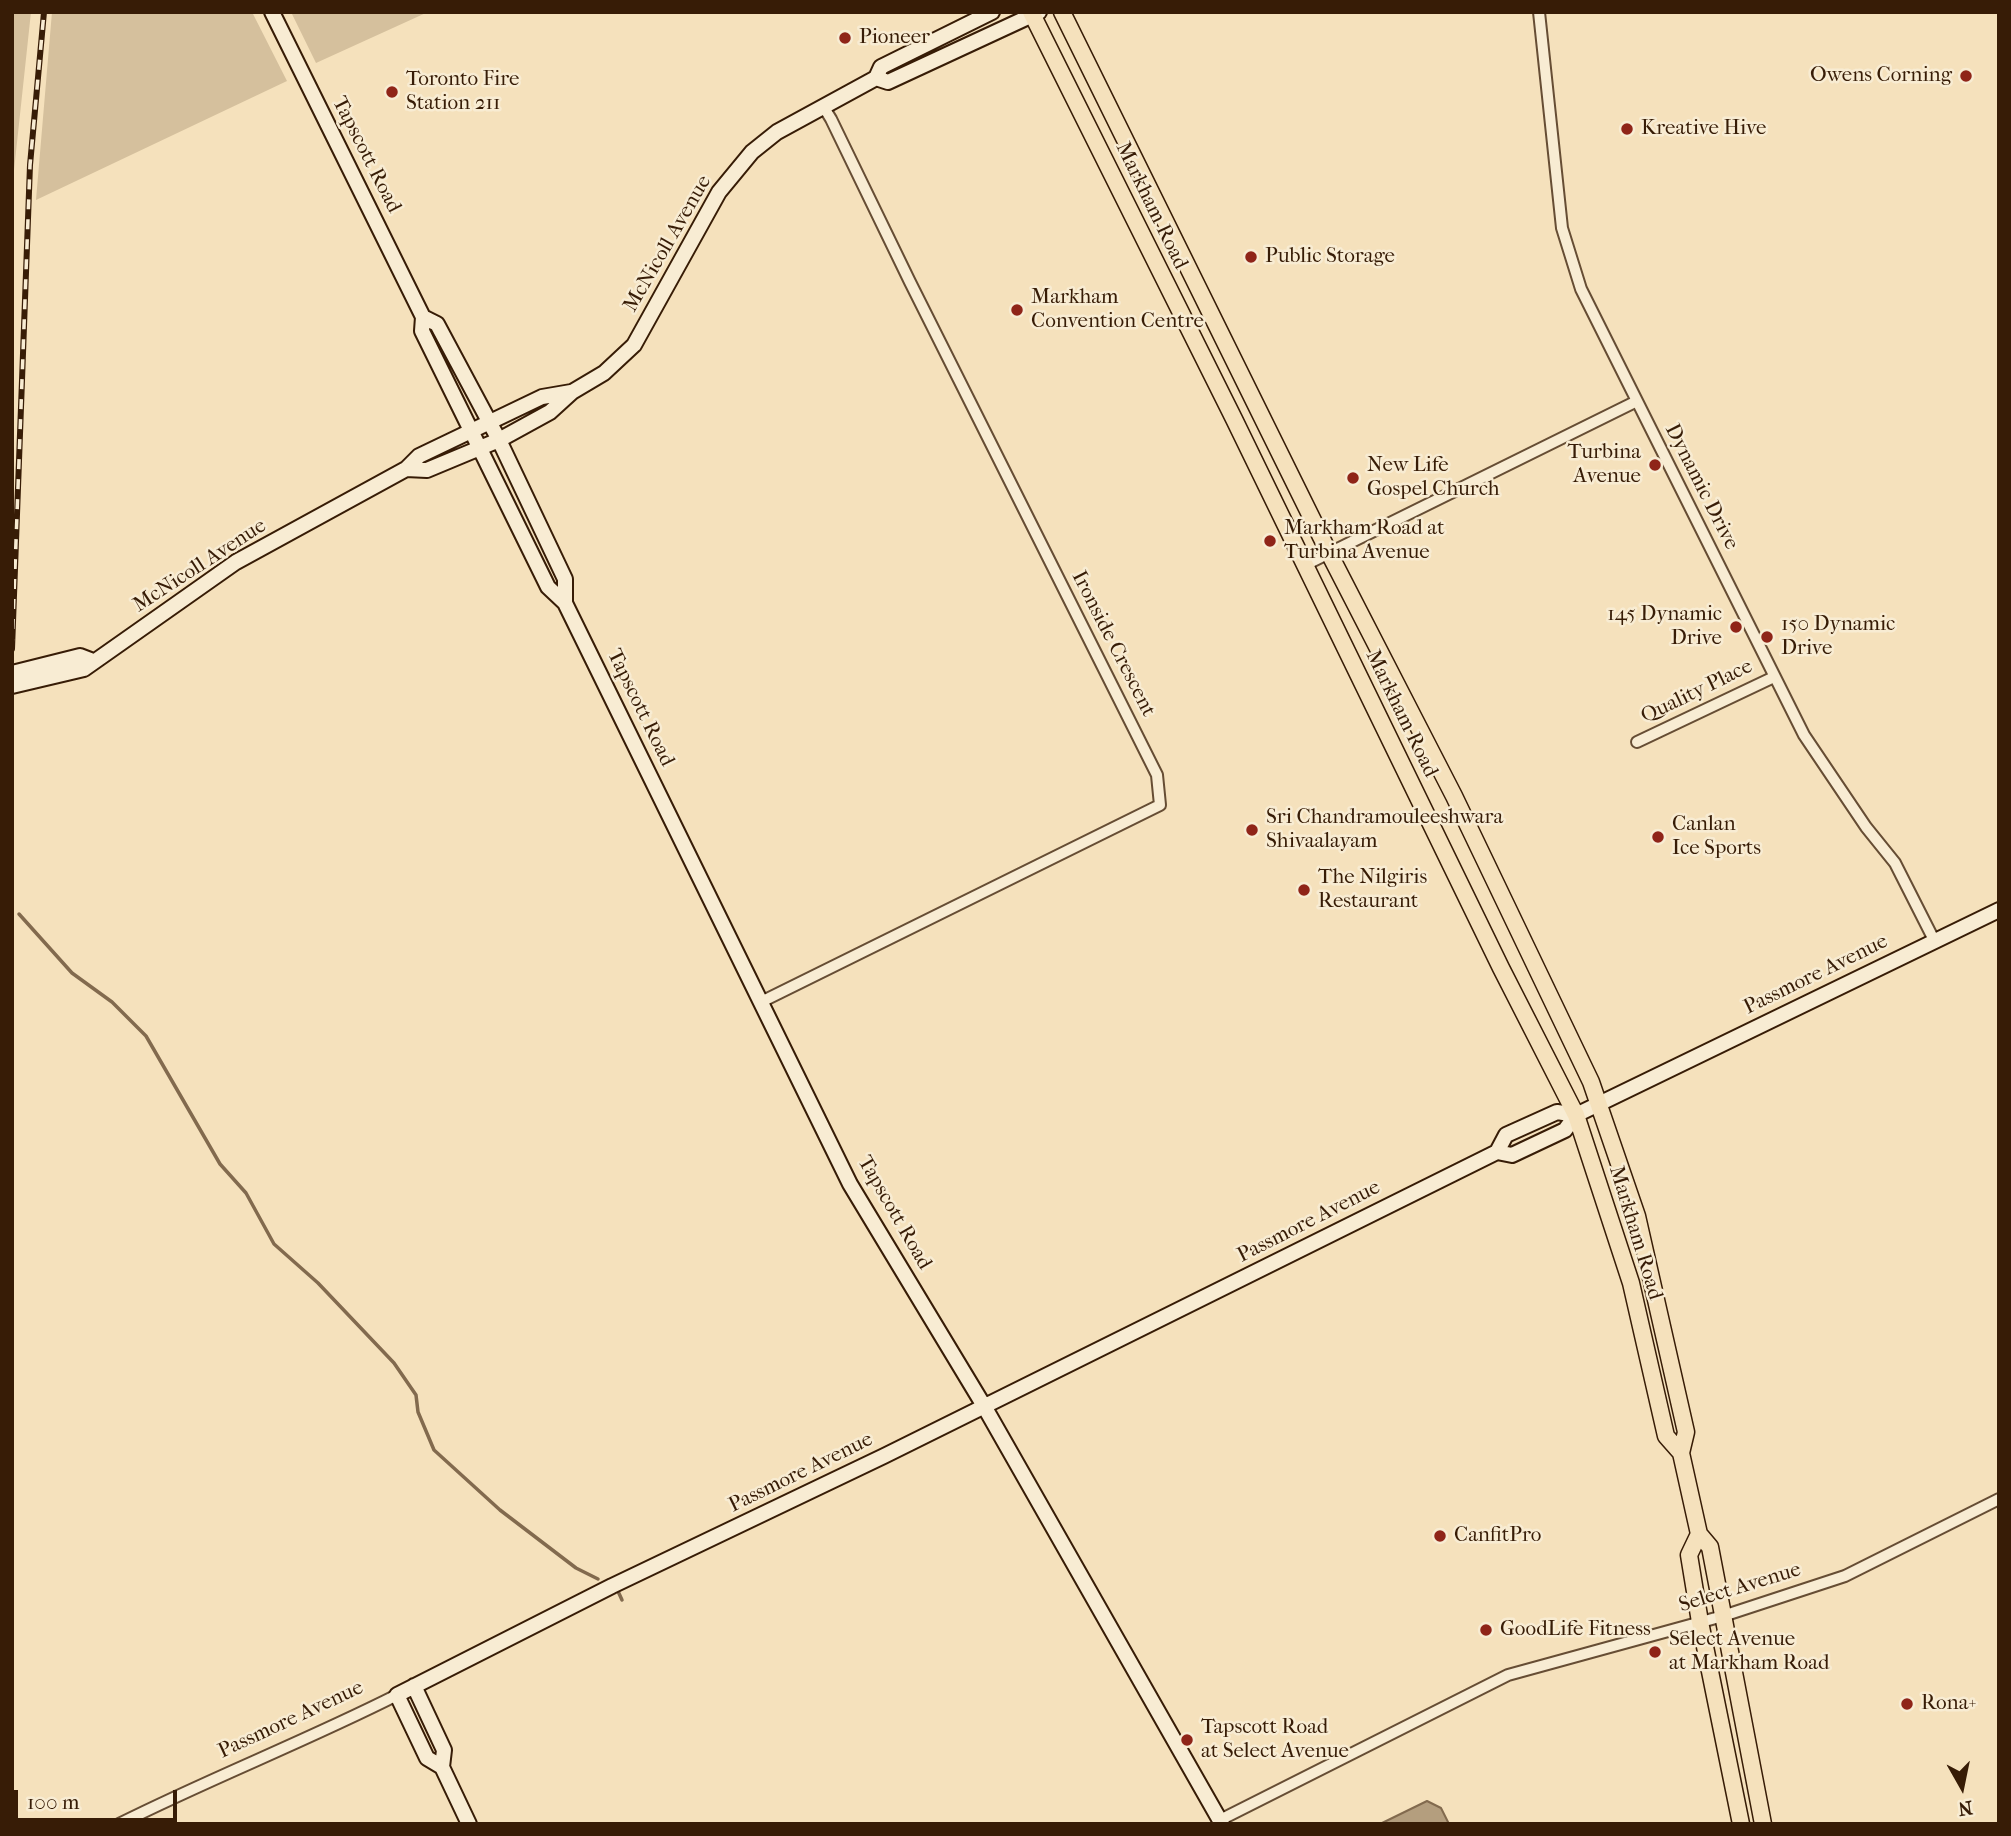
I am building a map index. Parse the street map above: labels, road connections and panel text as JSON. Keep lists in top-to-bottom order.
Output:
{
  "streets": {
    "main road": ["Markham Road"],
    "street": [
      "Tapscott Road",
      "McNicoll Avenue",
      "Dynamic Drive",
      "Ironside Crescent",
      "Quality Place",
      "Passmore Avenue",
      "Select Avenue"
    ]
  },
  "crossings": [
    ["Tapscott Road", "McNicoll Avenue"],
    ["Tapscott Road", "Ironside Crescent"],
    ["Tapscott Road", "Passmore Avenue"],
    ["Tapscott Road", "Select Avenue"],
    ["Markham Road", "McNicoll Avenue"],
    ["Markham Road", "Passmore Avenue"],
    ["Markham Road", "Select Avenue"],
    ["McNicoll Avenue", "Ironside Crescent"],
    ["Dynamic Drive", "Quality Place"],
    ["Dynamic Drive", "Passmore Avenue"]
  ],
  "places": [
    "Pioneer",
    "Owens Corning",
    "Toronto Fire Station 211",
    "Kreative Hive",
    "Public Storage",
    "Markham Convention Centre",
    "Turbina Avenue",
    "New Life Gospel Church",
    "Markham Road at Turbina Avenue",
    "145 Dynamic Drive",
    "150 Dynamic Drive",
    "Sri Chandramouleeshwara Shivaalayam",
    "Canlan Ice Sports",
    "The Nilgiris Restaurant",
    "CanfitPro",
    "GoodLife Fitness",
    "Select Avenue at Markham Road",
    "Rona+",
    "Tapscott Road at Select Avenue"
  ],
  "scale_bar": "100 m",
  "north": "bottom"
}
